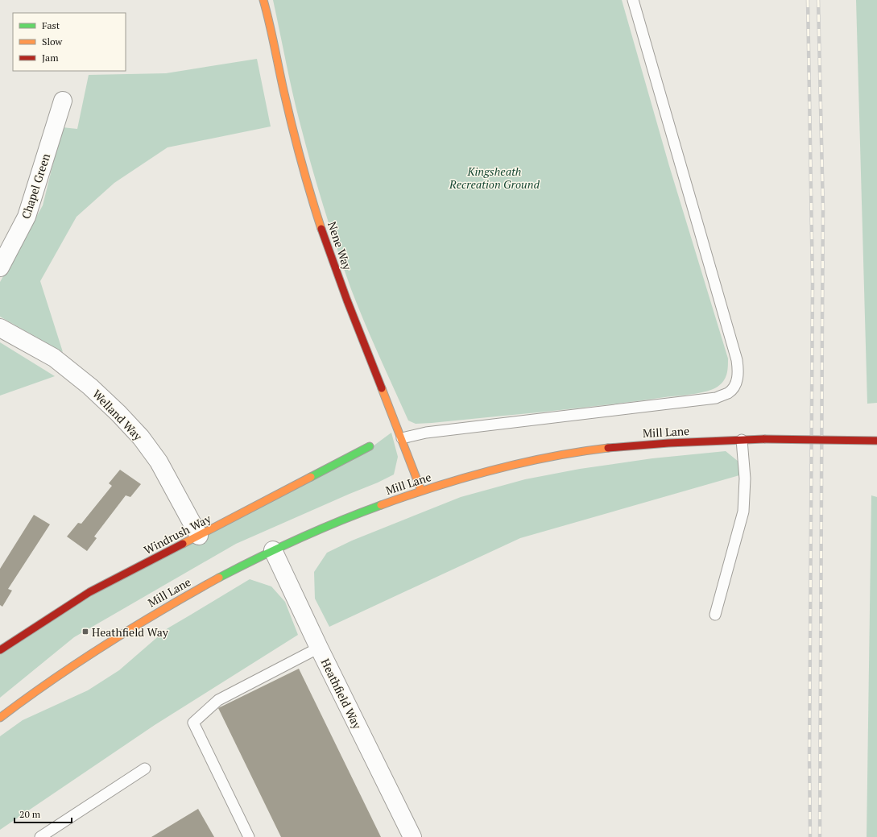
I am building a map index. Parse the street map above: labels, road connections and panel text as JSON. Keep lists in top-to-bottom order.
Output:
{
  "streets": {
    "street": [
      "Chapel Green",
      "Nene Way",
      "Welland Way",
      "Mill Lane",
      "Windrush Way",
      "Heathfield Way"
    ]
  },
  "crossings": [
    ["Nene Way", "Mill Lane"],
    ["Welland Way", "Windrush Way"],
    ["Mill Lane", "Heathfield Way"]
  ],
  "parks": ["Kingsheath Recreation Ground"],
  "places": {
    "transit": ["Heathfield Way"]
  },
  "legend": ["Fast", "Slow", "Jam"],
  "scale_bar": "20 m"
}
